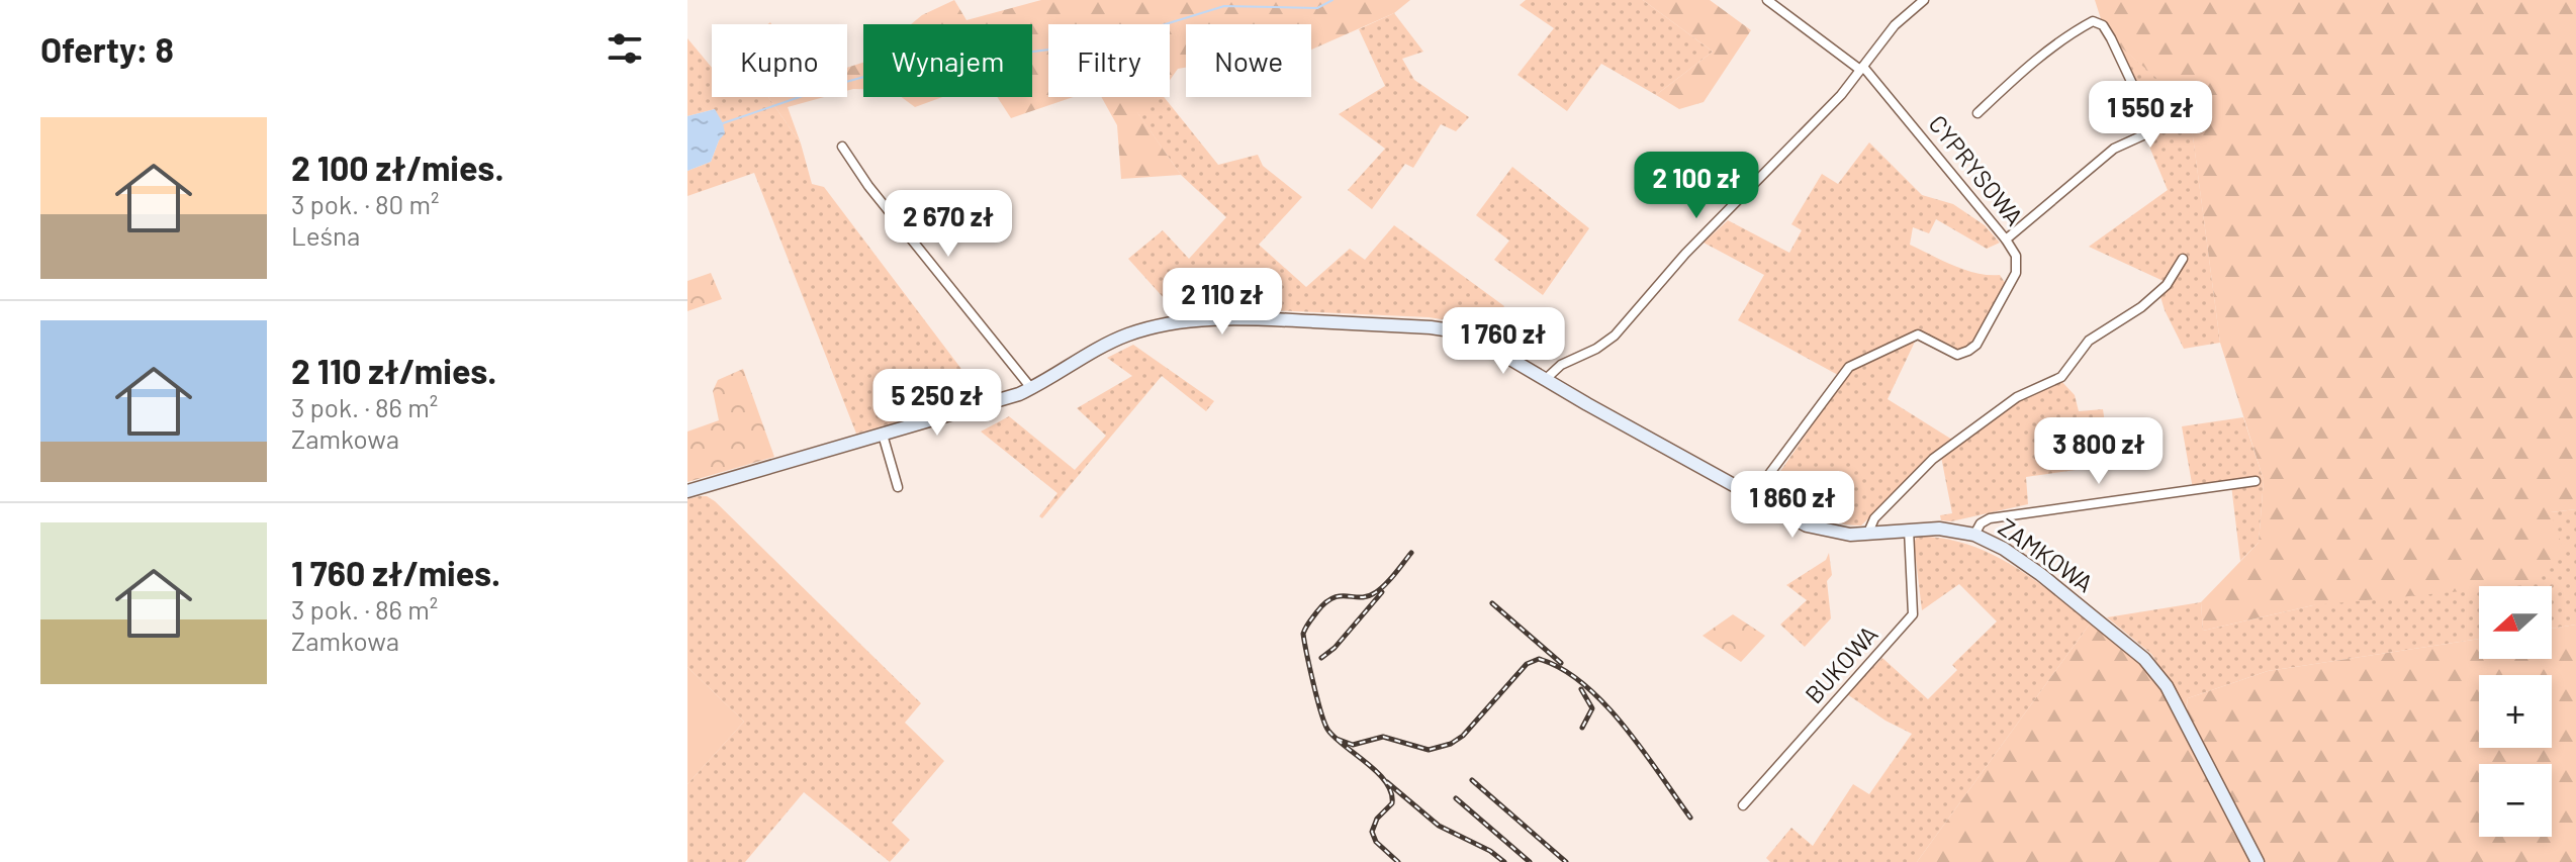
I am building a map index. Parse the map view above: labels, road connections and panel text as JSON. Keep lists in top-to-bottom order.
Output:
{
  "streets": {
    "street": ["CYPRYSOWA", "ZAMKOWA", "BUKOWA"]
  },
  "crossings": [
    ["CYPRYSOWA", "ZAMKOWA"],
    ["ZAMKOWA", "BUKOWA"]
  ],
  "north": "left",
  "page": {
    "heading": "Oferty: 8",
    "chip": [
      "Kupno",
      "Wynajem",
      "Filtry",
      "Nowe"
    ],
    "price": [
      "1 550 zł",
      "2 100 zł",
      "2 670 zł",
      "2 110 zł",
      "1 760 zł",
      "5 250 zł",
      "3 800 zł",
      "1 860 zł"
    ],
    "list": [
      {
        "name": "2 100 zł/mies.",
        "note": "3 pok. · 80 m² · Leśna"
      },
      {
        "name": "2 110 zł/mies.",
        "note": "3 pok. · 86 m² · Zamkowa"
      },
      {
        "name": "1 760 zł/mies.",
        "note": "3 pok. · 86 m² · Zamkowa"
      }
    ],
    "map_buttons": ["+", "−"]
  }
}
